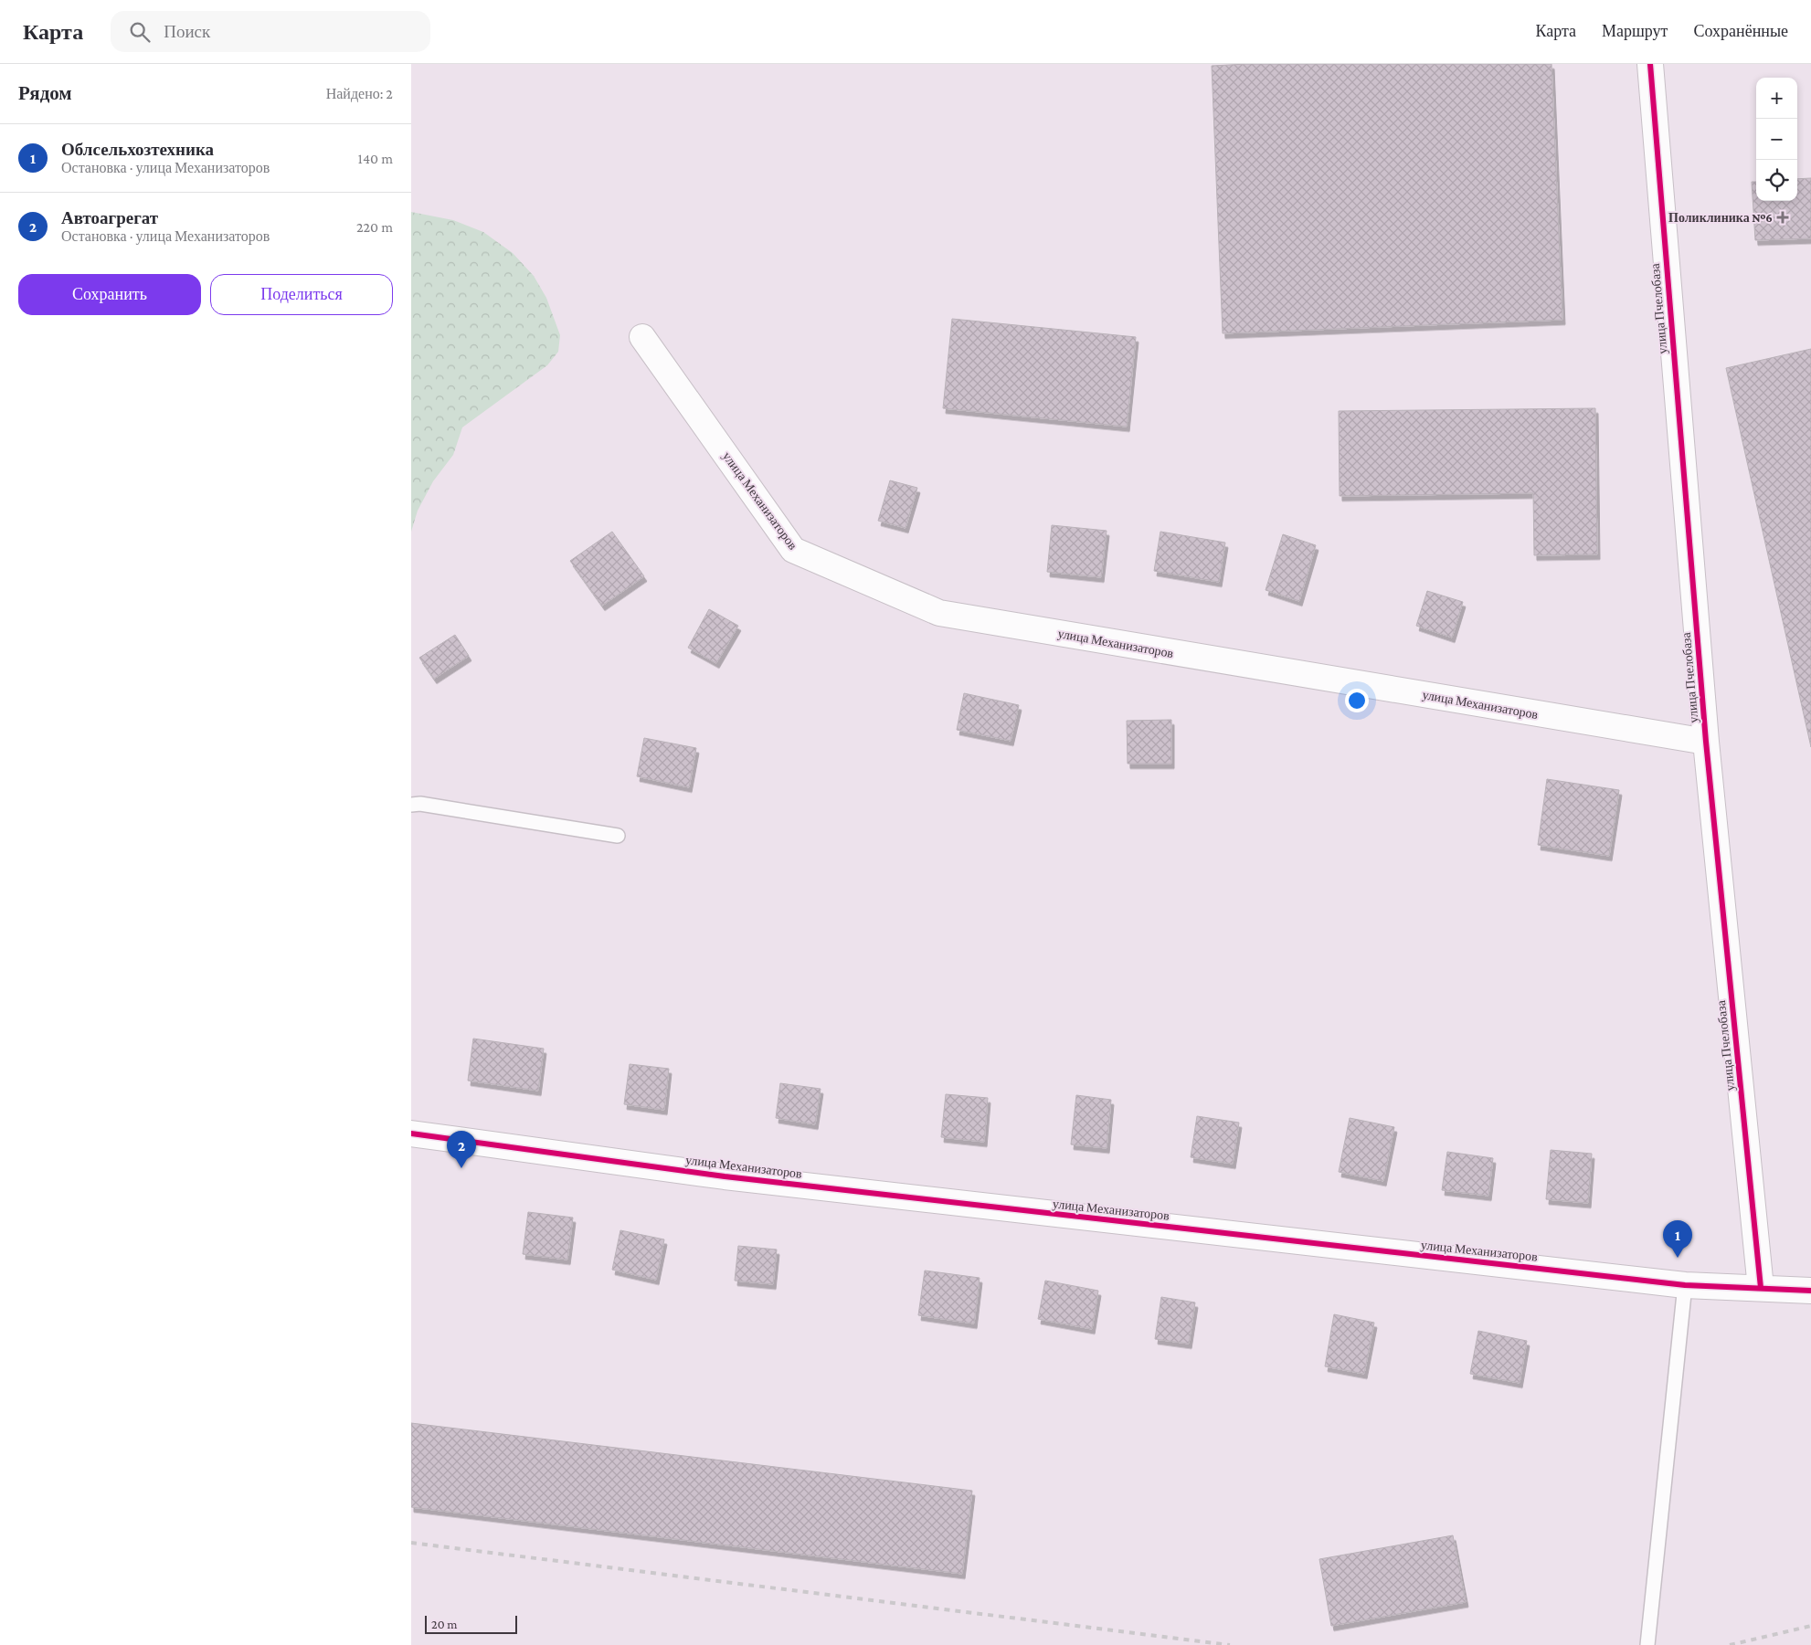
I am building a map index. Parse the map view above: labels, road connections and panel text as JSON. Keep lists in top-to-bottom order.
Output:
{
  "streets": {
    "street": ["улица Пчелобаза", "улица Механизаторов"]
  },
  "crossings": [
    ["улица Пчелобаза", "улица Механизаторов"]
  ],
  "places": {
    "health": ["Поликлиника №6"]
  },
  "scale_bar": "20 m",
  "page": {
    "header": "Карта",
    "search": "Поиск",
    "nav": ["Карта", "Маршрут", "Сохранённые"],
    "heading": ["Рядом", "Найдено: 2"],
    "map_buttons": ["+", "−"],
    "list": [
      {
        "mark": "1",
        "name": "Облсельхозтехника",
        "note": "Остановка · улица Механизаторов",
        "value": "140 m"
      },
      {
        "mark": "2",
        "name": "Автоагрегат",
        "note": "Остановка · улица Механизаторов",
        "value": "220 m"
      }
    ],
    "buttons": ["Сохранить", "Поделиться"],
    "pins": ["2", "1"],
    "scale": "20 m"
  }
}
